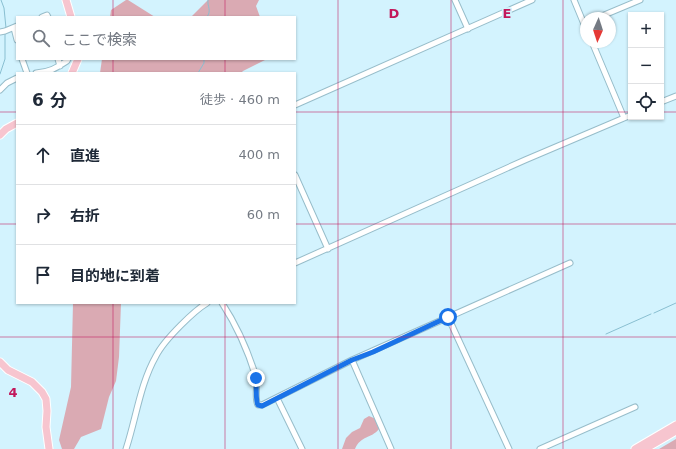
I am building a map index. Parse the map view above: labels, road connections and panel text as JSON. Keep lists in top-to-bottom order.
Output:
{
  "north": "bottom",
  "page": {
    "map_buttons": ["+", "−"],
    "search": "ここで検索",
    "heading": ["6 分", "徒歩 · 460 m"],
    "list": [
      ["直進", "400 m"],
      ["右折", "60 m"],
      "目的地に到着"
    ]
  },
  "grid": {
    "columns": ["D", "E"],
    "rows": ["4"]
  }
}
